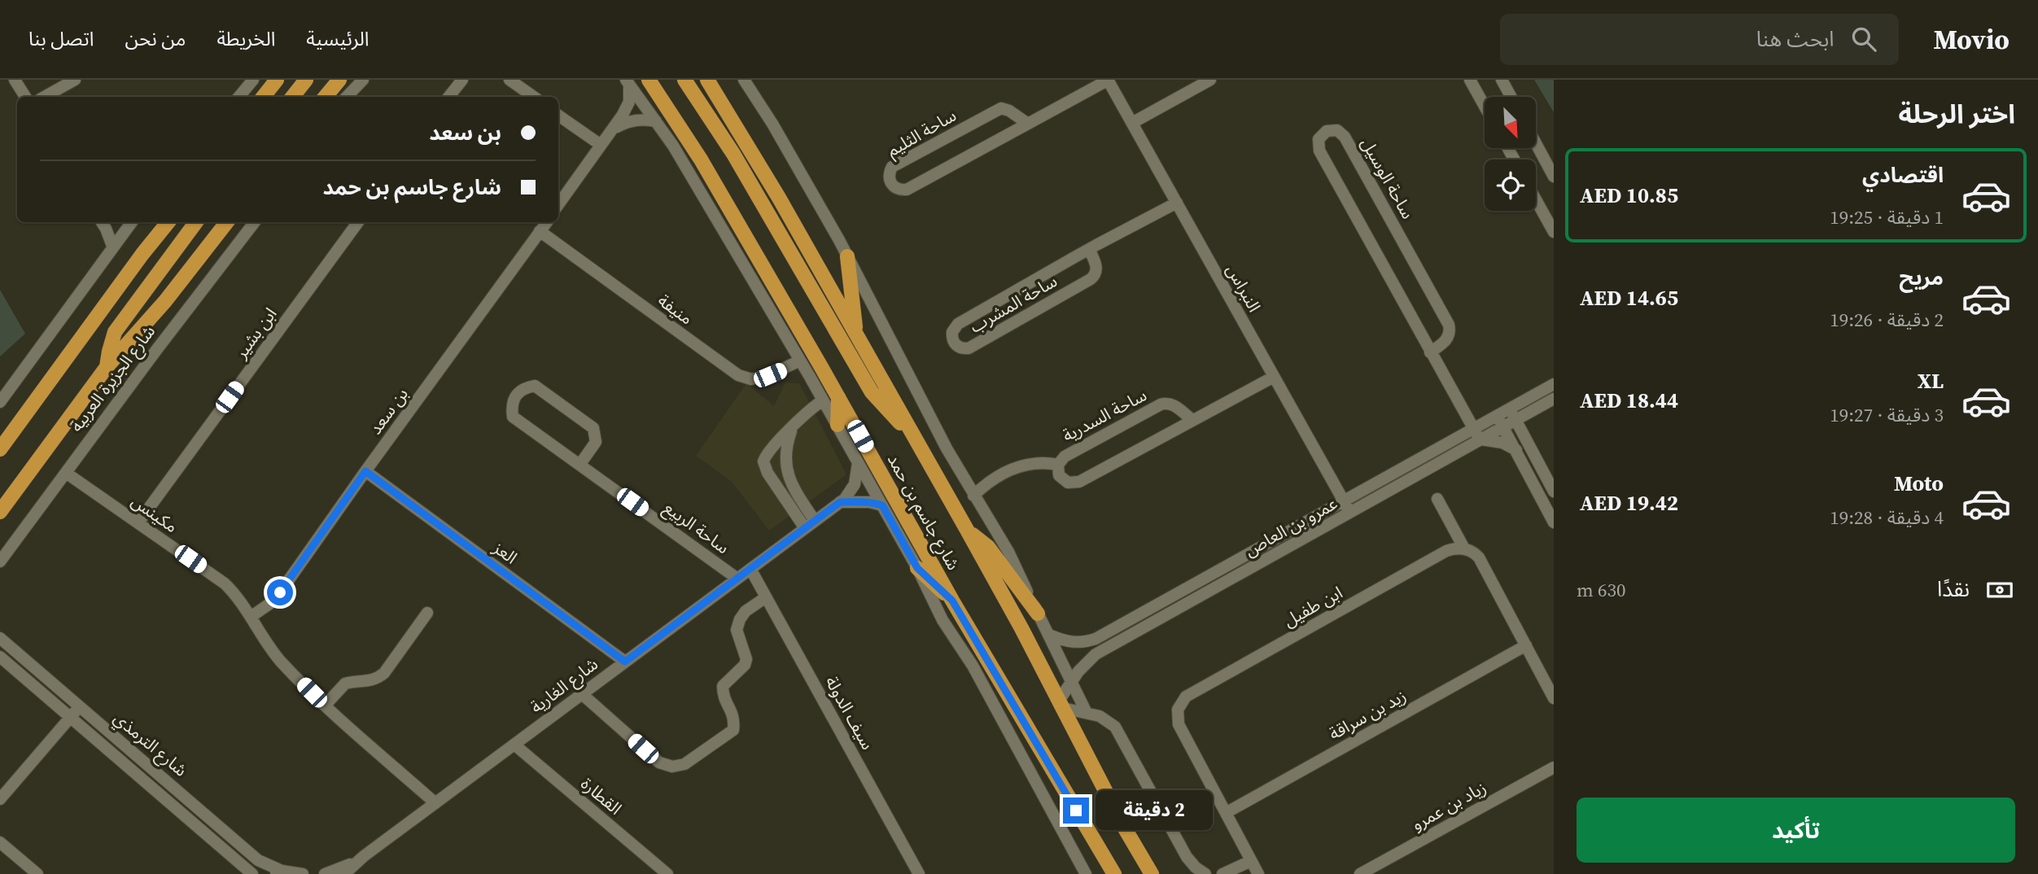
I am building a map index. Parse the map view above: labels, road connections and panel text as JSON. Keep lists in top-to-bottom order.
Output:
{
  "streets": {
    "main road": ["شارع الجزيرة العربية", "شارع جاسم بن حمد"],
    "street": [
      "ساحة الثليم",
      "ساحة الوسيل",
      "النبراس",
      "ساحة المشرب",
      "منيفة",
      "ابن بشير",
      "بن سعد",
      "ساحة السدرية",
      "مكينس",
      "عمرو بن العاص",
      "ساحة الربيع",
      "العز",
      "ابن طفيل",
      "شارع الغارية",
      "سيف الدولة",
      "زيد بن سراقة",
      "شارع الترمذي",
      "القطارة",
      "زياد بن عمرو"
    ]
  },
  "crossings": [
    ["ساحة الثليم", "النبراس"],
    ["ساحة الوسيل", "عمرو بن العاص"],
    ["النبراس", "ساحة المشرب"],
    ["النبراس", "ساحة السدرية"],
    ["النبراس", "عمرو بن العاص"],
    ["منيفة", "بن سعد"],
    ["منيفة", "شارع جاسم بن حمد"],
    ["ابن بشير", "مكينس"],
    ["شارع الجزيرة العربية", "مكينس"],
    ["بن سعد", "مكينس"],
    ["بن سعد", "العز"],
    ["شارع جاسم بن حمد", "عمرو بن العاص"],
    ["شارع جاسم بن حمد", "شارع الغارية"],
    ["مكينس", "شارع الغارية"],
    ["ساحة الربيع", "شارع الغارية"],
    ["العز", "شارع الغارية"],
    ["ابن طفيل", "زيد بن سراقة"],
    ["شارع الغارية", "سيف الدولة"],
    ["شارع الغارية", "القطارة"]
  ],
  "north": "bottom right",
  "page": {
    "header": "Movio",
    "search": "ابحث هنا",
    "nav": [
      "الرئيسية",
      "الخريطة",
      "من نحن",
      "اتصل بنا"
    ],
    "heading": "اختر الرحلة",
    "banner": ["بن سعد", "شارع جاسم بن حمد"],
    "list": [
      {
        "name": "اقتصادي",
        "note": "1 دقيقة · 19:25",
        "value": "AED 10.85"
      },
      {
        "name": "مريح",
        "note": "2 دقيقة · 19:26",
        "value": "AED 14.65"
      },
      {
        "name": "XL",
        "note": "3 دقيقة · 19:27",
        "value": "AED 18.44"
      },
      {
        "name": "Moto",
        "note": "4 دقيقة · 19:28",
        "value": "AED 19.42"
      }
    ],
    "pay": ["نقدًا", "630 m"],
    "buttons": "تأكيد",
    "bubble": "2 دقيقة"
  }
}
